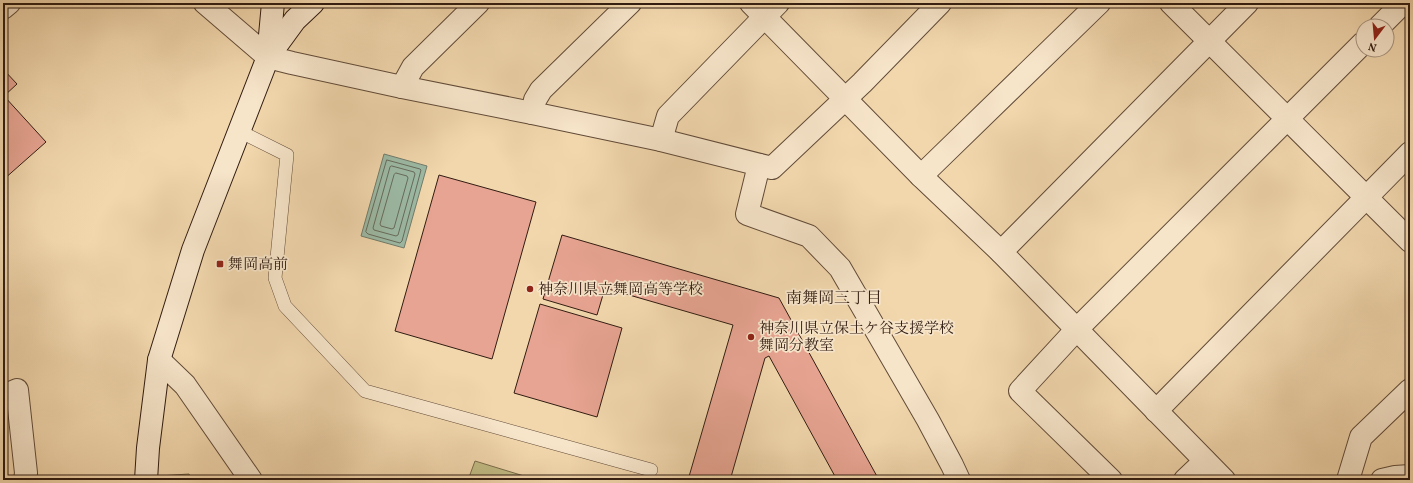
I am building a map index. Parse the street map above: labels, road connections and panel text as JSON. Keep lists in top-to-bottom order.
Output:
{
  "districts": ["南舞岡三丁目"],
  "places": {
    "transit": ["舞岡高前"],
    "other": ["神奈川県立舞岡高等学校", "神奈川県立保土ケ谷支援学校 舞岡分教室"]
  },
  "north": "bottom"
}
